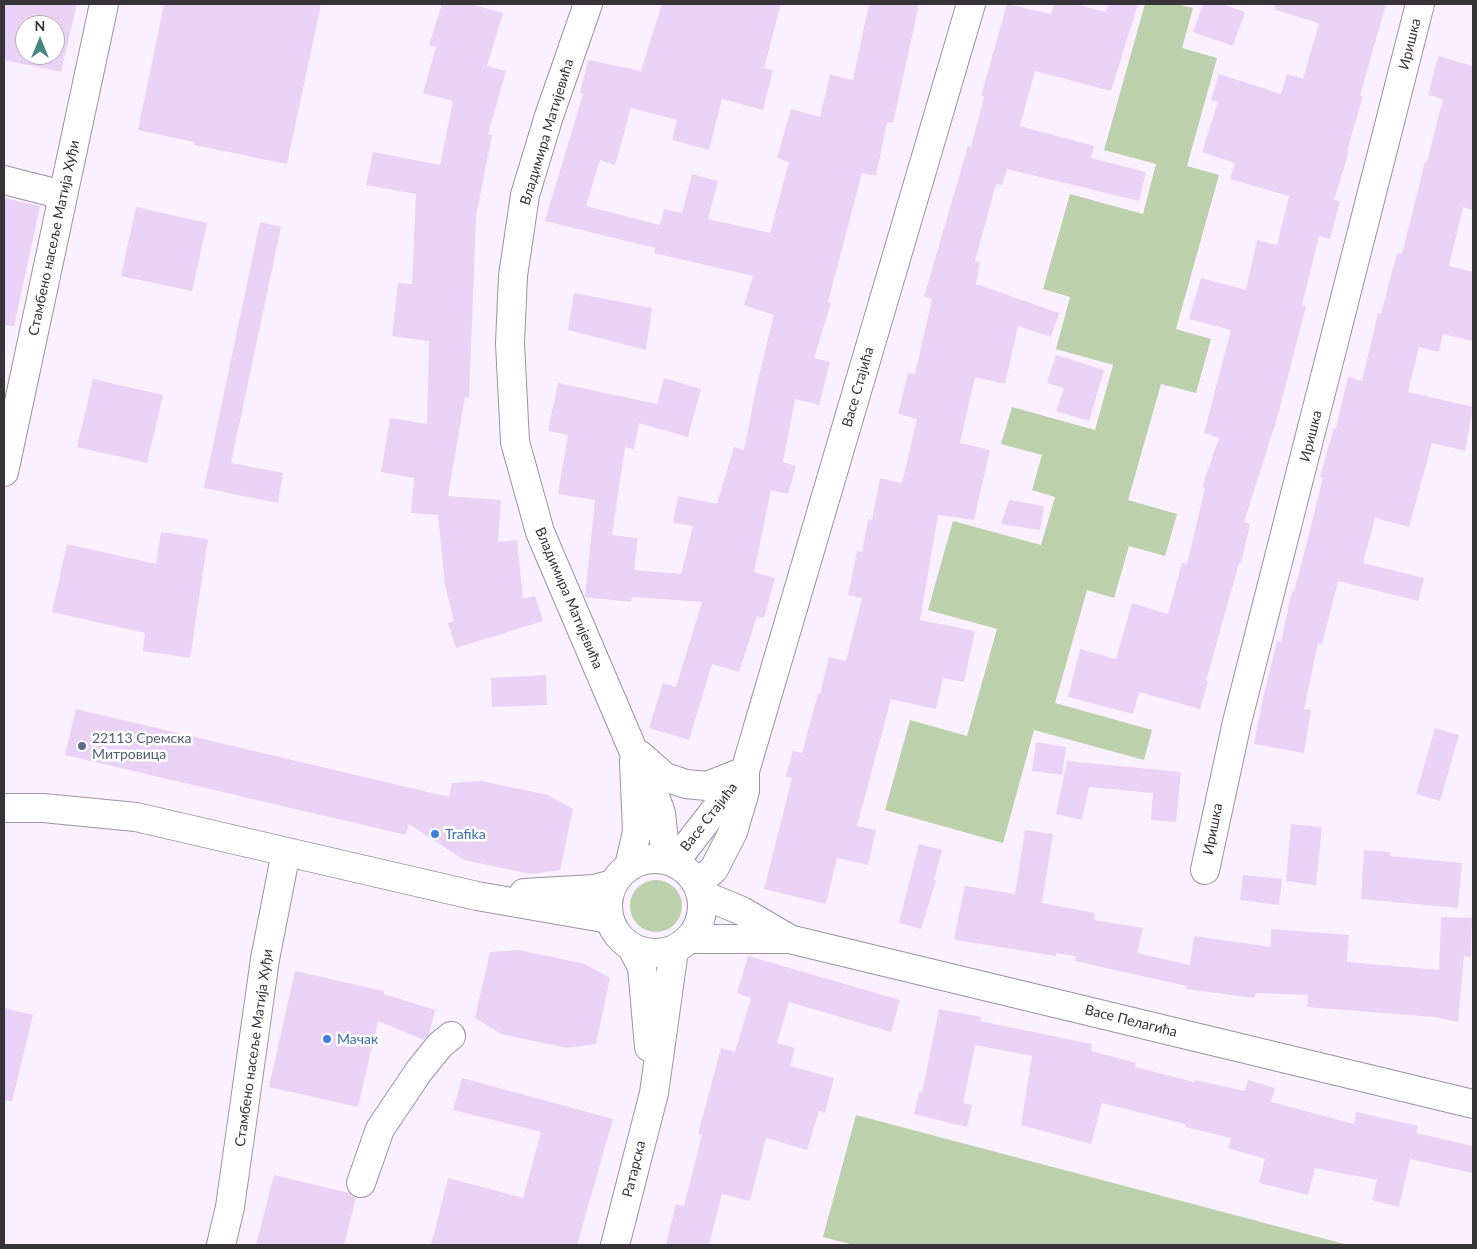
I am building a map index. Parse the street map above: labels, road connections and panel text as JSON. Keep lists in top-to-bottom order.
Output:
{
  "streets": {
    "street": [
      "Иришка",
      "Владимира Матијевића",
      "Стамбено насеље Матија Хуђи",
      "Васе Стајића",
      "Васе Пелагића",
      "Ратарска"
    ]
  },
  "crossings": [
    ["Владимира Матијевића", "Васе Стајића"],
    ["Владимира Матијевића", "Васе Пелагића"],
    ["Владимира Матијевића", "Ратарска"],
    ["Васе Стајића", "Васе Пелагића"],
    ["Васе Стајића", "Ратарска"],
    ["Васе Пелагића", "Ратарска"]
  ],
  "places": ["22113 Сремска Митровица", "Trafika", "Мачак"],
  "north": "top"
}
